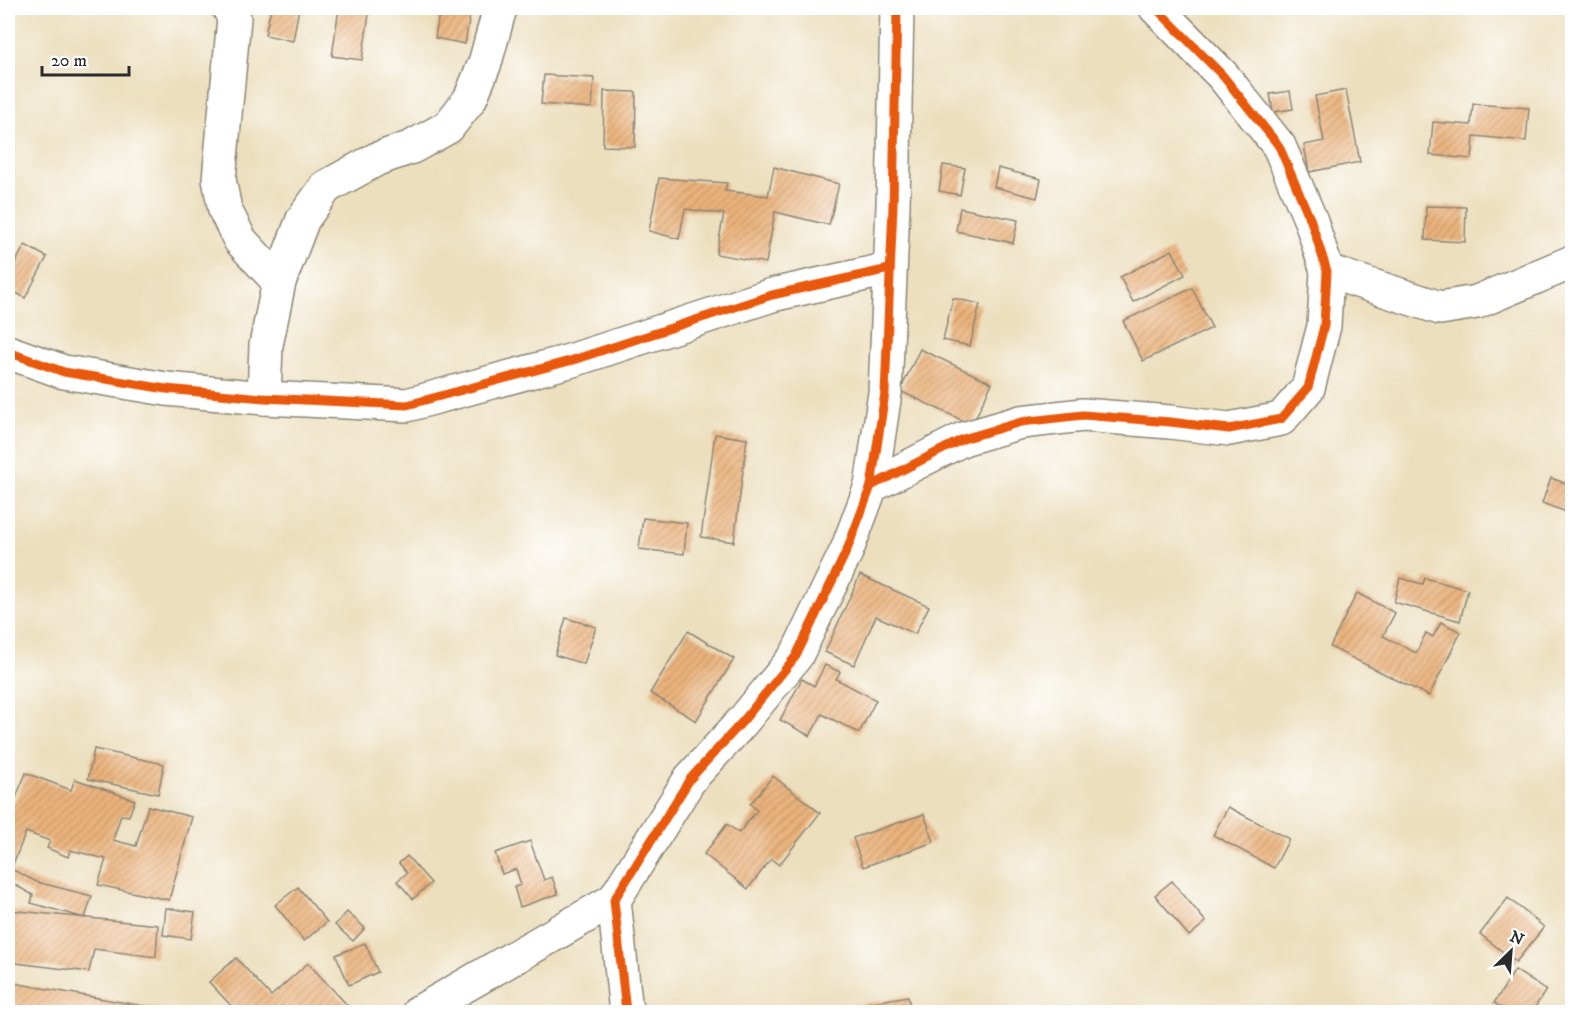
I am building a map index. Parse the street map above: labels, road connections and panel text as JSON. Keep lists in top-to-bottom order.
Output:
{
  "scale_bar": "20 m",
  "north": "top right"
}
